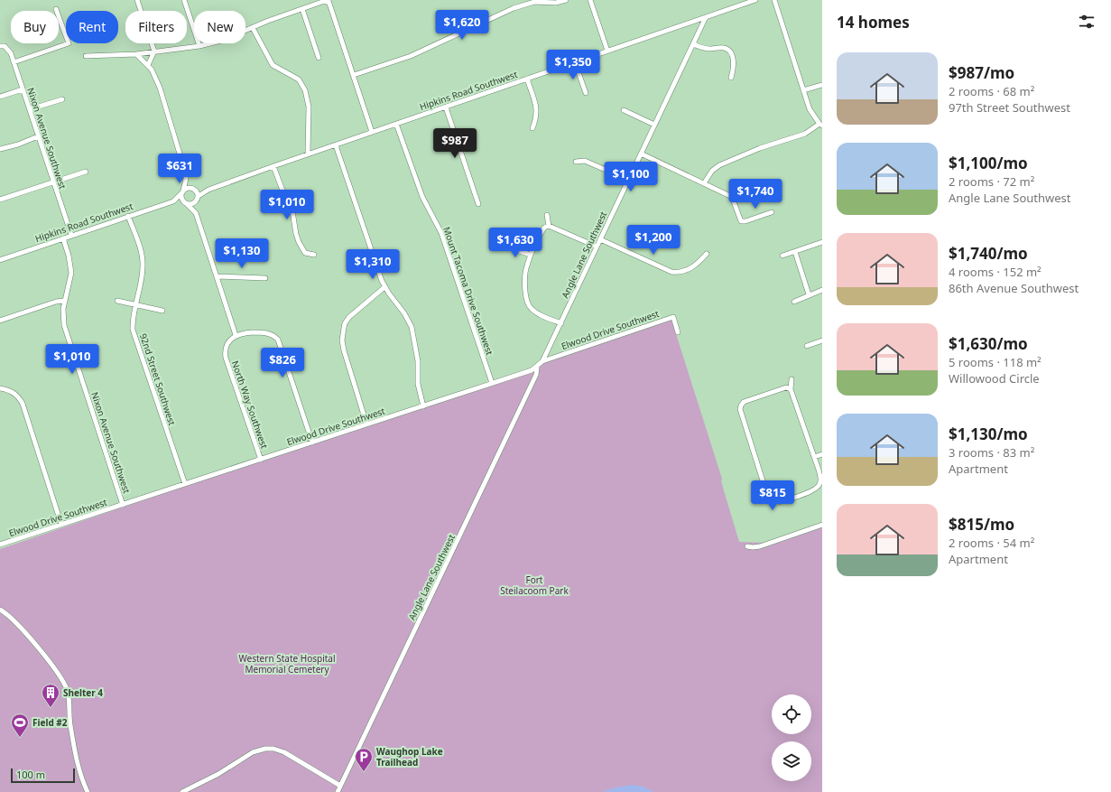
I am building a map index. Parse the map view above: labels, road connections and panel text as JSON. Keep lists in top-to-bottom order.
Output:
{
  "streets": {
    "street": [
      "Hipkins Road Southwest",
      "Nixon Avenue Southwest",
      "Angle Lane Southwest",
      "Mount Tacoma Drive Southwest",
      "Elwood Drive Southwest",
      "92nd Street Southwest",
      "North Way Southwest"
    ]
  },
  "crossings": [
    ["Hipkins Road Southwest", "Nixon Avenue Southwest"],
    ["Hipkins Road Southwest", "Angle Lane Southwest"],
    ["Hipkins Road Southwest", "Mount Tacoma Drive Southwest"],
    ["Hipkins Road Southwest", "92nd Street Southwest"],
    ["Nixon Avenue Southwest", "Elwood Drive Southwest"],
    ["Angle Lane Southwest", "Elwood Drive Southwest"],
    ["Mount Tacoma Drive Southwest", "Elwood Drive Southwest"],
    ["Elwood Drive Southwest", "92nd Street Southwest"],
    ["Elwood Drive Southwest", "North Way Southwest"]
  ],
  "parks": ["Fort Steilacoom Park", "Western State Hospital Memorial Cemetery"],
  "places": {
    "building": ["Shelter 4"],
    "sports": ["Field #2"],
    "parking": ["Waughop Lake Trailhead"]
  },
  "scale_bar": "100 m",
  "page": {
    "heading": "14 homes",
    "price": [
      "$1,620",
      "$1,350",
      "$987",
      "$631",
      "$1,100",
      "$1,740",
      "$1,010",
      "$1,200",
      "$1,630",
      "$1,130",
      "$1,310",
      "$1,010",
      "$826",
      "$815"
    ],
    "chip": [
      "Buy",
      "Rent",
      "Filters",
      "New"
    ],
    "list": [
      {
        "name": "$987/mo",
        "note": "2 rooms · 68 m² · 97th Street Southwest"
      },
      {
        "name": "$1,100/mo",
        "note": "2 rooms · 72 m² · Angle Lane Southwest"
      },
      {
        "name": "$1,740/mo",
        "note": "4 rooms · 152 m² · 86th Avenue Southwest"
      },
      {
        "name": "$1,630/mo",
        "note": "5 rooms · 118 m² · Willowood Circle"
      },
      {
        "name": "$1,130/mo",
        "note": "3 rooms · 83 m² · Apartment"
      },
      {
        "name": "$815/mo",
        "note": "2 rooms · 54 m² · Apartment"
      }
    ],
    "scale": "100 m"
  }
}
